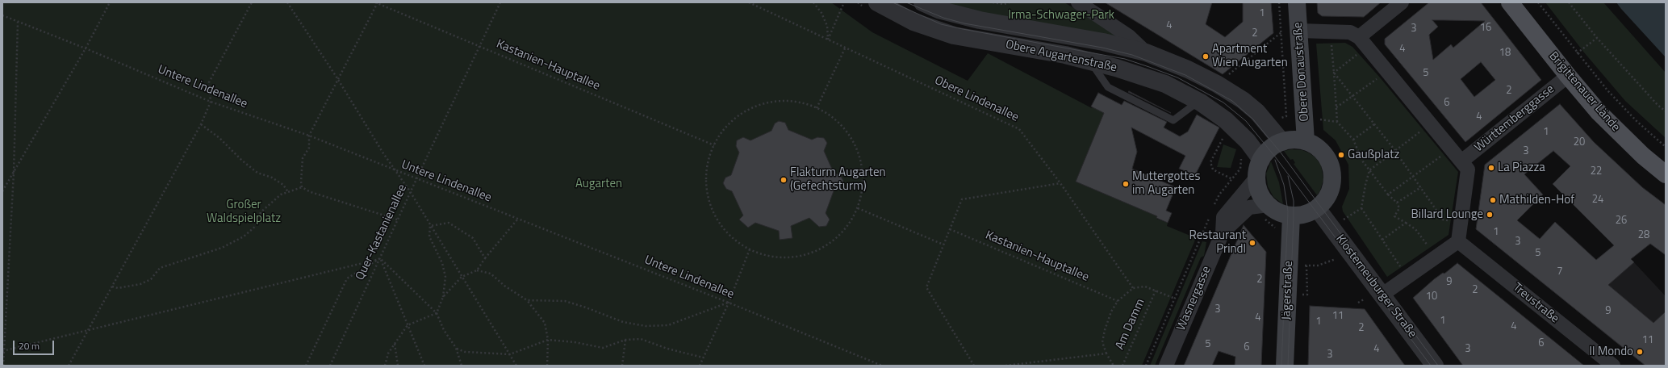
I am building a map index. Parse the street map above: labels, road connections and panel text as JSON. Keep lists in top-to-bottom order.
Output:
{
  "streets": {
    "main road": ["Obere Donaustraße", "Brigittenauer Lände", "Jägerstraße"],
    "street": [
      "Obere Augartenstraße",
      "Württemberggasse",
      "Klosterneuburger Straße",
      "Wasnergasse",
      "Treustraße"
    ],
    "path": [
      "Kastanien-Hauptallee",
      "Untere Lindenallee",
      "Obere Lindenallee",
      "Quer-Kastanienallee",
      "Am Damm"
    ]
  },
  "crossings": [
    ["Obere Augartenstraße", "Obere Donaustraße"],
    ["Obere Augartenstraße", "Klosterneuburger Straße"],
    ["Obere Augartenstraße", "Jägerstraße"],
    ["Obere Augartenstraße", "Wasnergasse"],
    ["Kastanien-Hauptallee", "Quer-Kastanienallee"],
    ["Obere Donaustraße", "Klosterneuburger Straße"],
    ["Obere Donaustraße", "Jägerstraße"],
    ["Obere Donaustraße", "Wasnergasse"],
    ["Untere Lindenallee", "Quer-Kastanienallee"],
    ["Brigittenauer Lände", "Württemberggasse"],
    ["Klosterneuburger Straße", "Jägerstraße"],
    ["Klosterneuburger Straße", "Wasnergasse"],
    ["Jägerstraße", "Wasnergasse"]
  ],
  "parks": ["Irma-Schwager-Park", "Augarten", "Großer Waldspielplatz"],
  "places": [
    "Apartment Wien Augarten",
    "Gaußplatz",
    "La Piazza",
    "Flakturm Augarten (Gefechtsturm)",
    "Muttergottes im Augarten",
    "Mathilden-Hof",
    "Billard Lounge",
    "Restaurant Prindl",
    "Il Mondo"
  ],
  "house_numbers": [
    "1",
    "4",
    "16",
    "3",
    "2",
    "4",
    "18",
    "5",
    "2",
    "6",
    "4",
    "1",
    "20",
    "3",
    "22",
    "24",
    "26",
    "1",
    "28",
    "3",
    "5",
    "7",
    "2",
    "9",
    "2",
    "10",
    "3",
    "9",
    "11",
    "4",
    "1",
    "1",
    "4",
    "2",
    "11",
    "6",
    "5",
    "6",
    "4",
    "3",
    "3"
  ],
  "scale_bar": "20 m"
}
